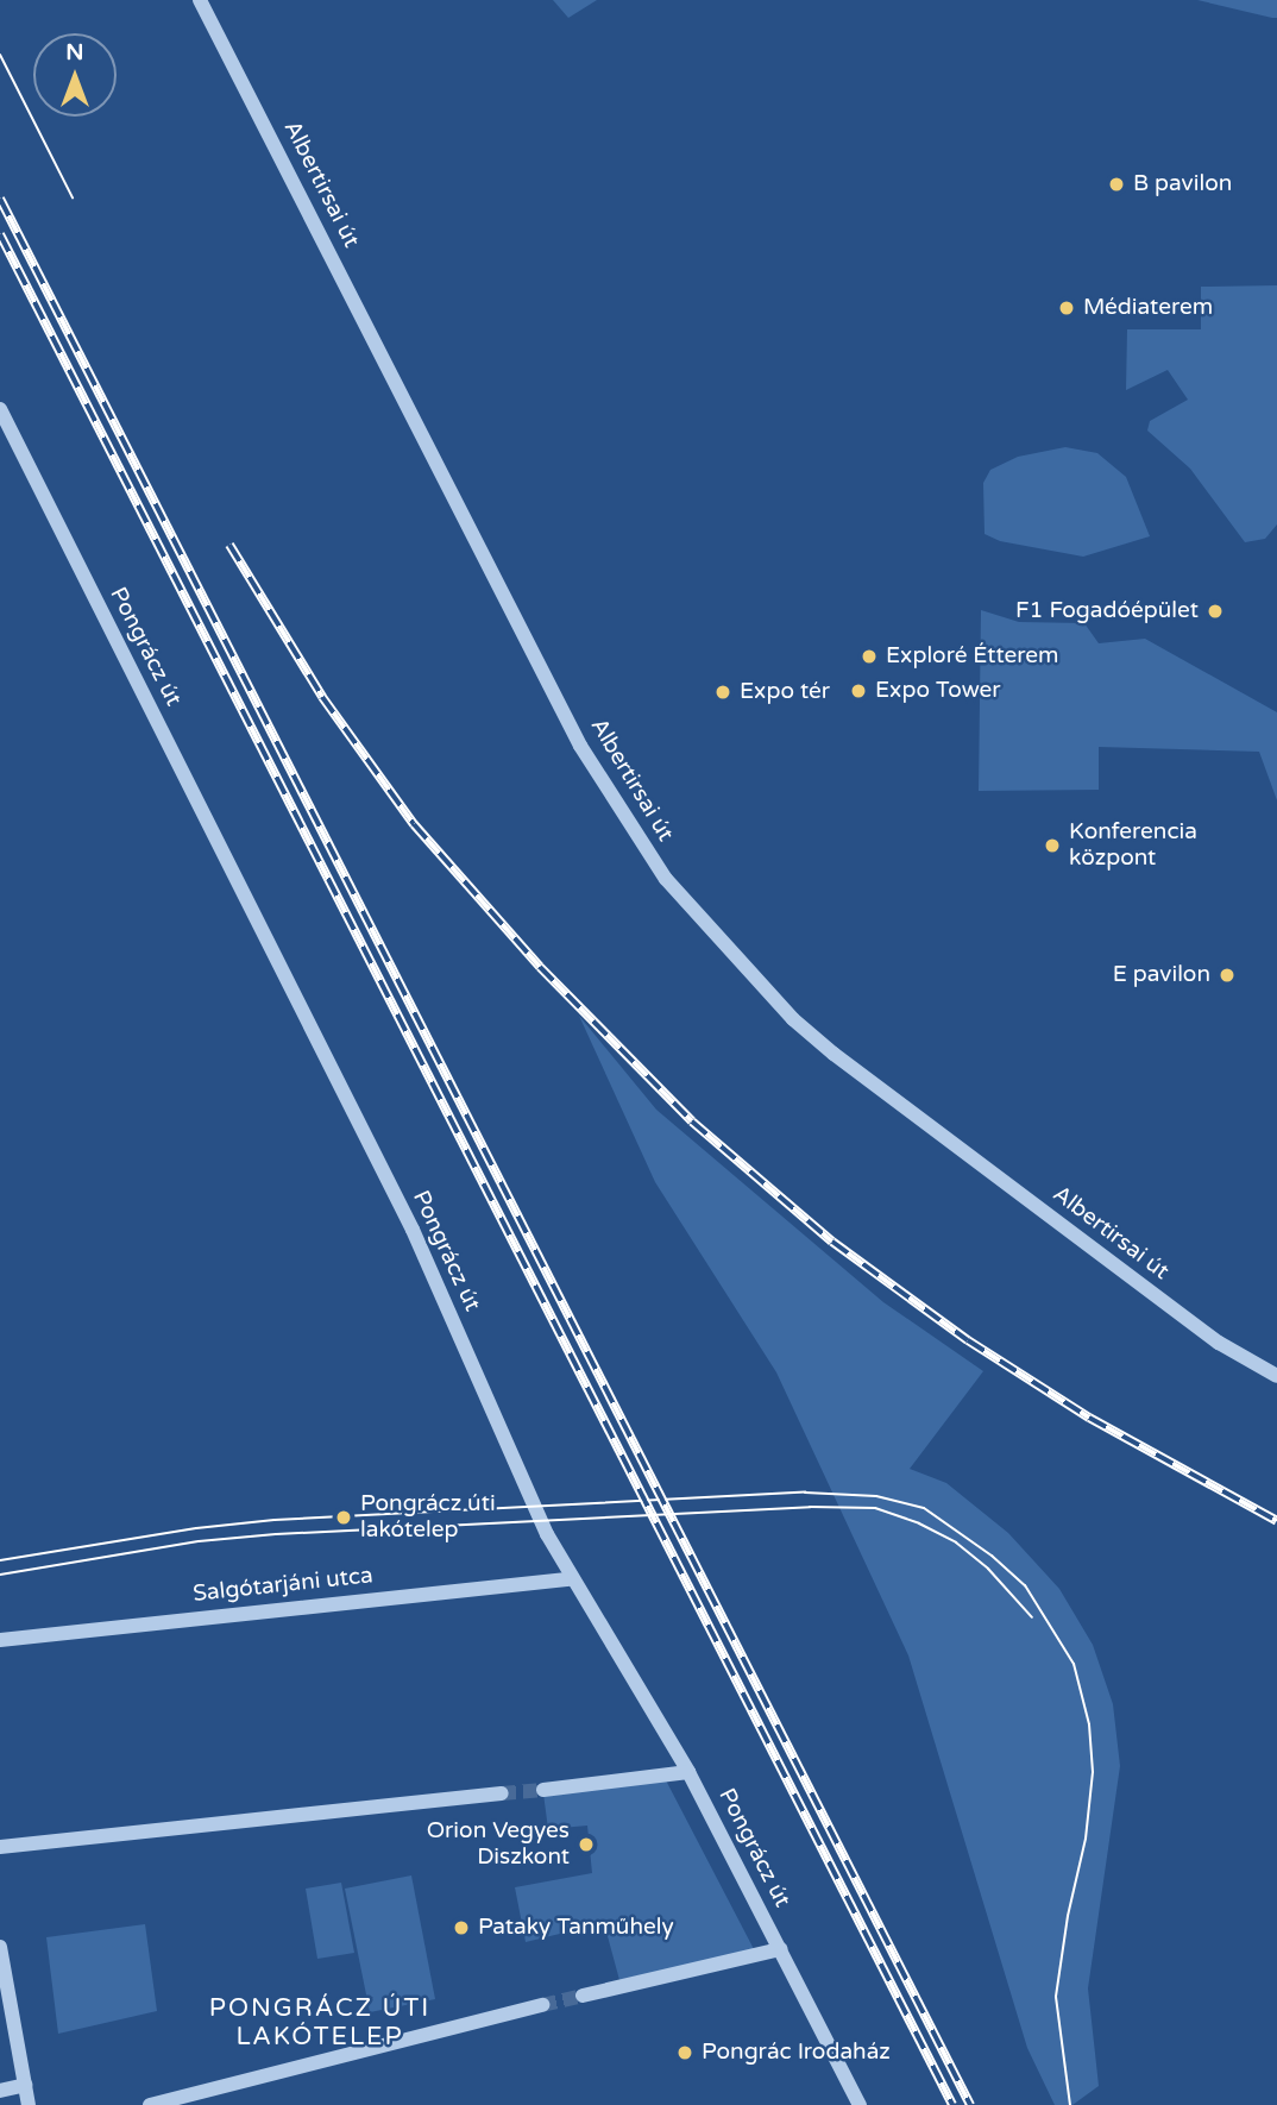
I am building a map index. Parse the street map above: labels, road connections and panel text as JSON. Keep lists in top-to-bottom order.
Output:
{
  "streets": {
    "street": ["Albertirsai út", "Pongrácz út", "Salgótarjáni utca"]
  },
  "crossings": [
    ["Pongrácz út", "Salgótarjáni utca"]
  ],
  "districts": ["PONGRÁCZ ÚTI LAKÓTELEP"],
  "places": [
    "B pavilon",
    "Médiaterem",
    "F1 Fogadóépület",
    "Exploré Étterem",
    "Expo Tower",
    "Expo tér",
    "Konferencia központ",
    "E pavilon",
    "Pongrácz úti lakótelep",
    "Orion Vegyes Diszkont",
    "Pataky Tanműhely",
    "Pongrác Irodaház"
  ],
  "north": "top"
}
